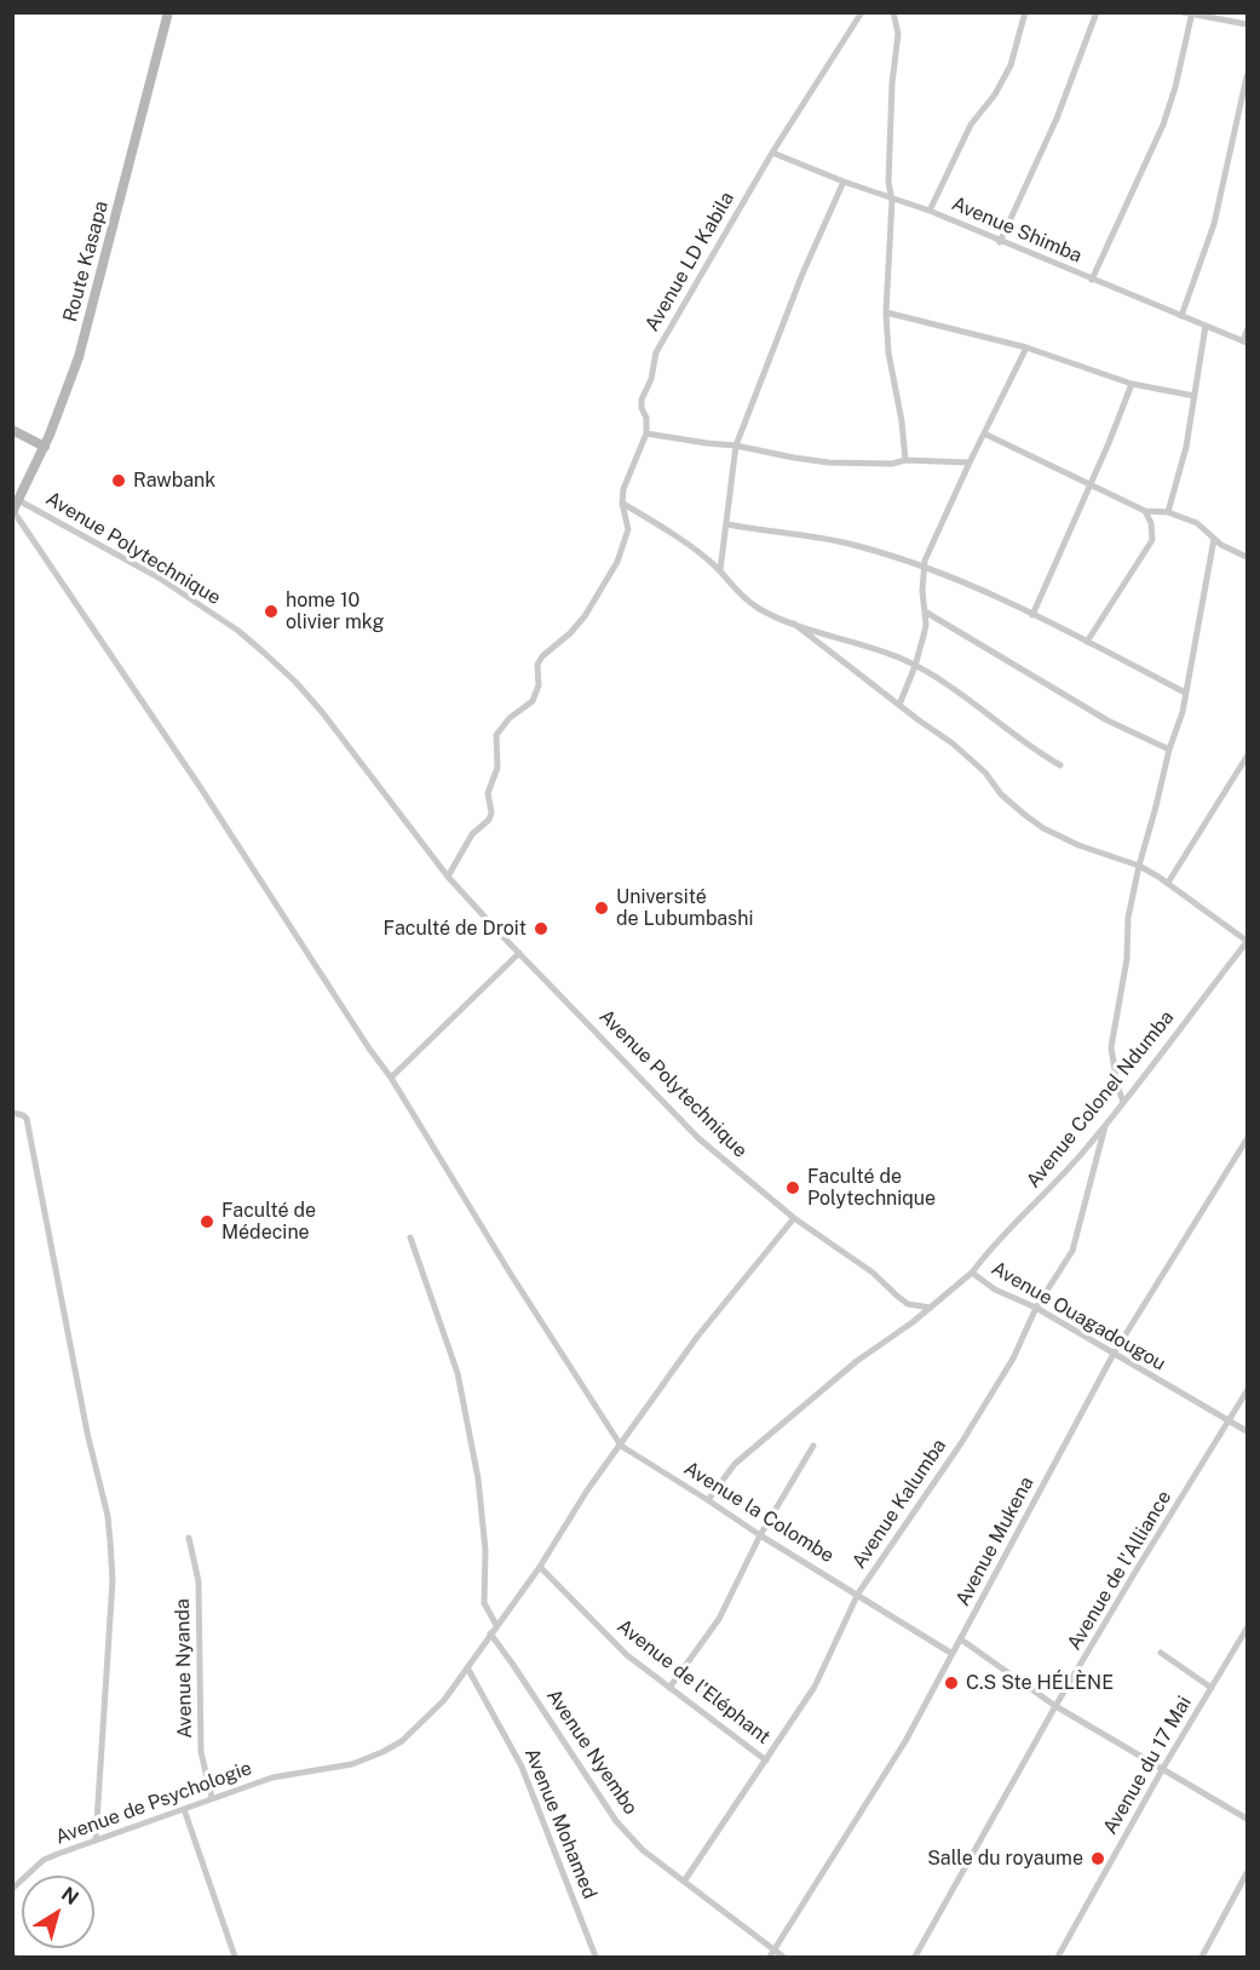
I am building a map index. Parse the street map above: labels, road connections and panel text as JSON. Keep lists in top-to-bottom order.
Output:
{
  "streets": {
    "main road": ["Route Kasapa"],
    "street": [
      "Avenue Shimba",
      "Avenue LD Kabila",
      "Avenue Polytechnique",
      "Avenue Colonel Ndumba",
      "Avenue Ouagadougou",
      "Avenue Kalumba",
      "Avenue la Colombe",
      "Avenue Mukena",
      "Avenue de l'Alliance",
      "Avenue Nyanda",
      "Avenue de l'Eléphant",
      "Avenue Nyembo",
      "Avenue du 17 Mai",
      "Avenue de Psychologie",
      "Avenue Mohamed"
    ]
  },
  "crossings": [
    ["Avenue Shimba", "Avenue LD Kabila"],
    ["Route Kasapa", "Avenue Polytechnique"],
    ["Avenue Colonel Ndumba", "Avenue Ouagadougou"],
    ["Avenue Colonel Ndumba", "Avenue Kalumba"],
    ["Avenue Ouagadougou", "Avenue Kalumba"],
    ["Avenue Ouagadougou", "Avenue la Colombe"],
    ["Avenue Ouagadougou", "Avenue Mukena"],
    ["Avenue Ouagadougou", "Avenue de l'Alliance"],
    ["Avenue Kalumba", "Avenue la Colombe"],
    ["Avenue Kalumba", "Avenue de l'Eléphant"],
    ["Avenue Kalumba", "Avenue Nyembo"],
    ["Avenue la Colombe", "Avenue Mukena"],
    ["Avenue Mukena", "Avenue Nyembo"],
    ["Avenue Nyanda", "Avenue de Psychologie"],
    ["Avenue de Psychologie", "Avenue Mohamed"]
  ],
  "places": [
    "Rawbank",
    "home 10 olivier mkg",
    "Université de Lubumbashi",
    "Faculté de Droit",
    "Faculté de Polytechnique",
    "Faculté de Médecine",
    "C.S Ste HÉLÈNE",
    "Salle du royaume"
  ],
  "north": "top right"
}
